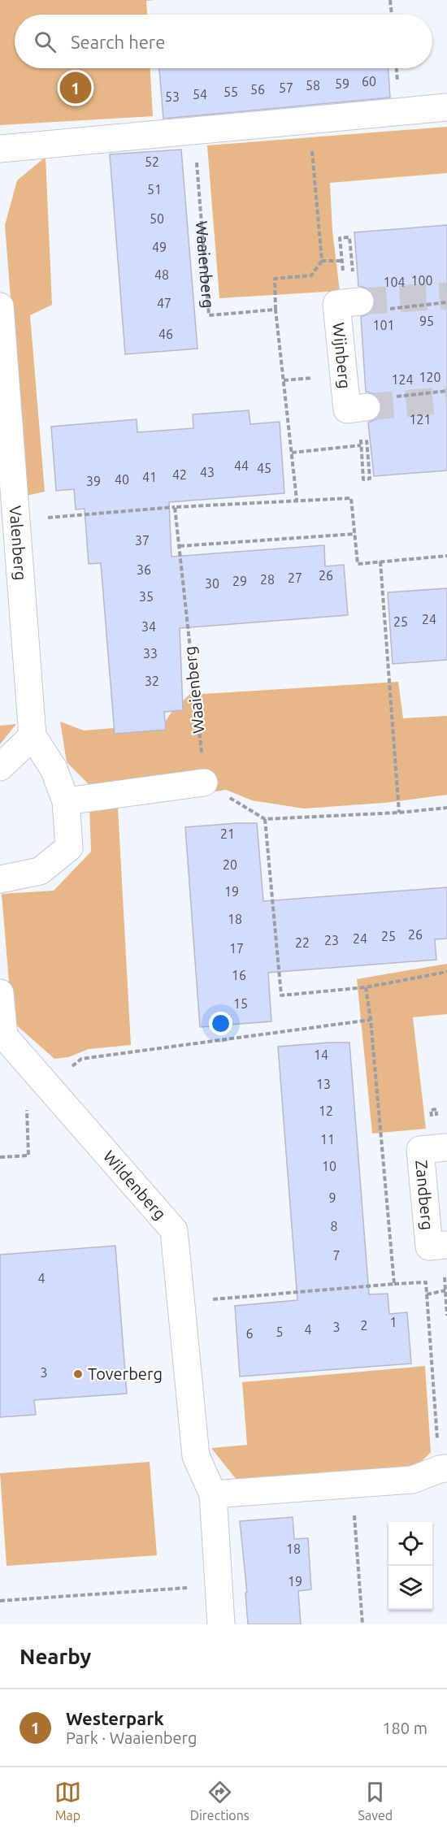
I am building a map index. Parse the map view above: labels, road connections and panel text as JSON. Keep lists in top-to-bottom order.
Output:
{
  "streets": {
    "street": [
      "Wijnberg",
      "Valenberg",
      "Wildenberg",
      "Zandberg"
    ],
    "path": ["Waaienberg"]
  },
  "places": ["Toverberg"],
  "house_numbers": [
    "60",
    "59",
    "58",
    "57",
    "56",
    "55",
    "54",
    "53",
    "52",
    "51",
    "50",
    "49",
    "48",
    "100",
    "104",
    "47",
    "95",
    "101",
    "46",
    "120",
    "124",
    "121",
    "44",
    "45",
    "43",
    "42",
    "41",
    "40",
    "39",
    "37",
    "36",
    "26",
    "27",
    "28",
    "29",
    "30",
    "35",
    "24",
    "25",
    "34",
    "33",
    "32",
    "21",
    "20",
    "19",
    "18",
    "26",
    "25",
    "24",
    "23",
    "22",
    "17",
    "16",
    "15",
    "14",
    "13",
    "12",
    "11",
    "10",
    "9",
    "8",
    "7",
    "4",
    "1",
    "2",
    "3",
    "4",
    "5",
    "6",
    "3",
    "18",
    "19"
  ],
  "page": {
    "search": "Search here",
    "pins": "1",
    "heading": "Nearby",
    "list": [
      {
        "mark": "1",
        "name": "Westerpark",
        "note": "Park · Waaienberg",
        "value": "180 m"
      }
    ],
    "nav": ["Map", "Directions", "Saved"]
  }
}
